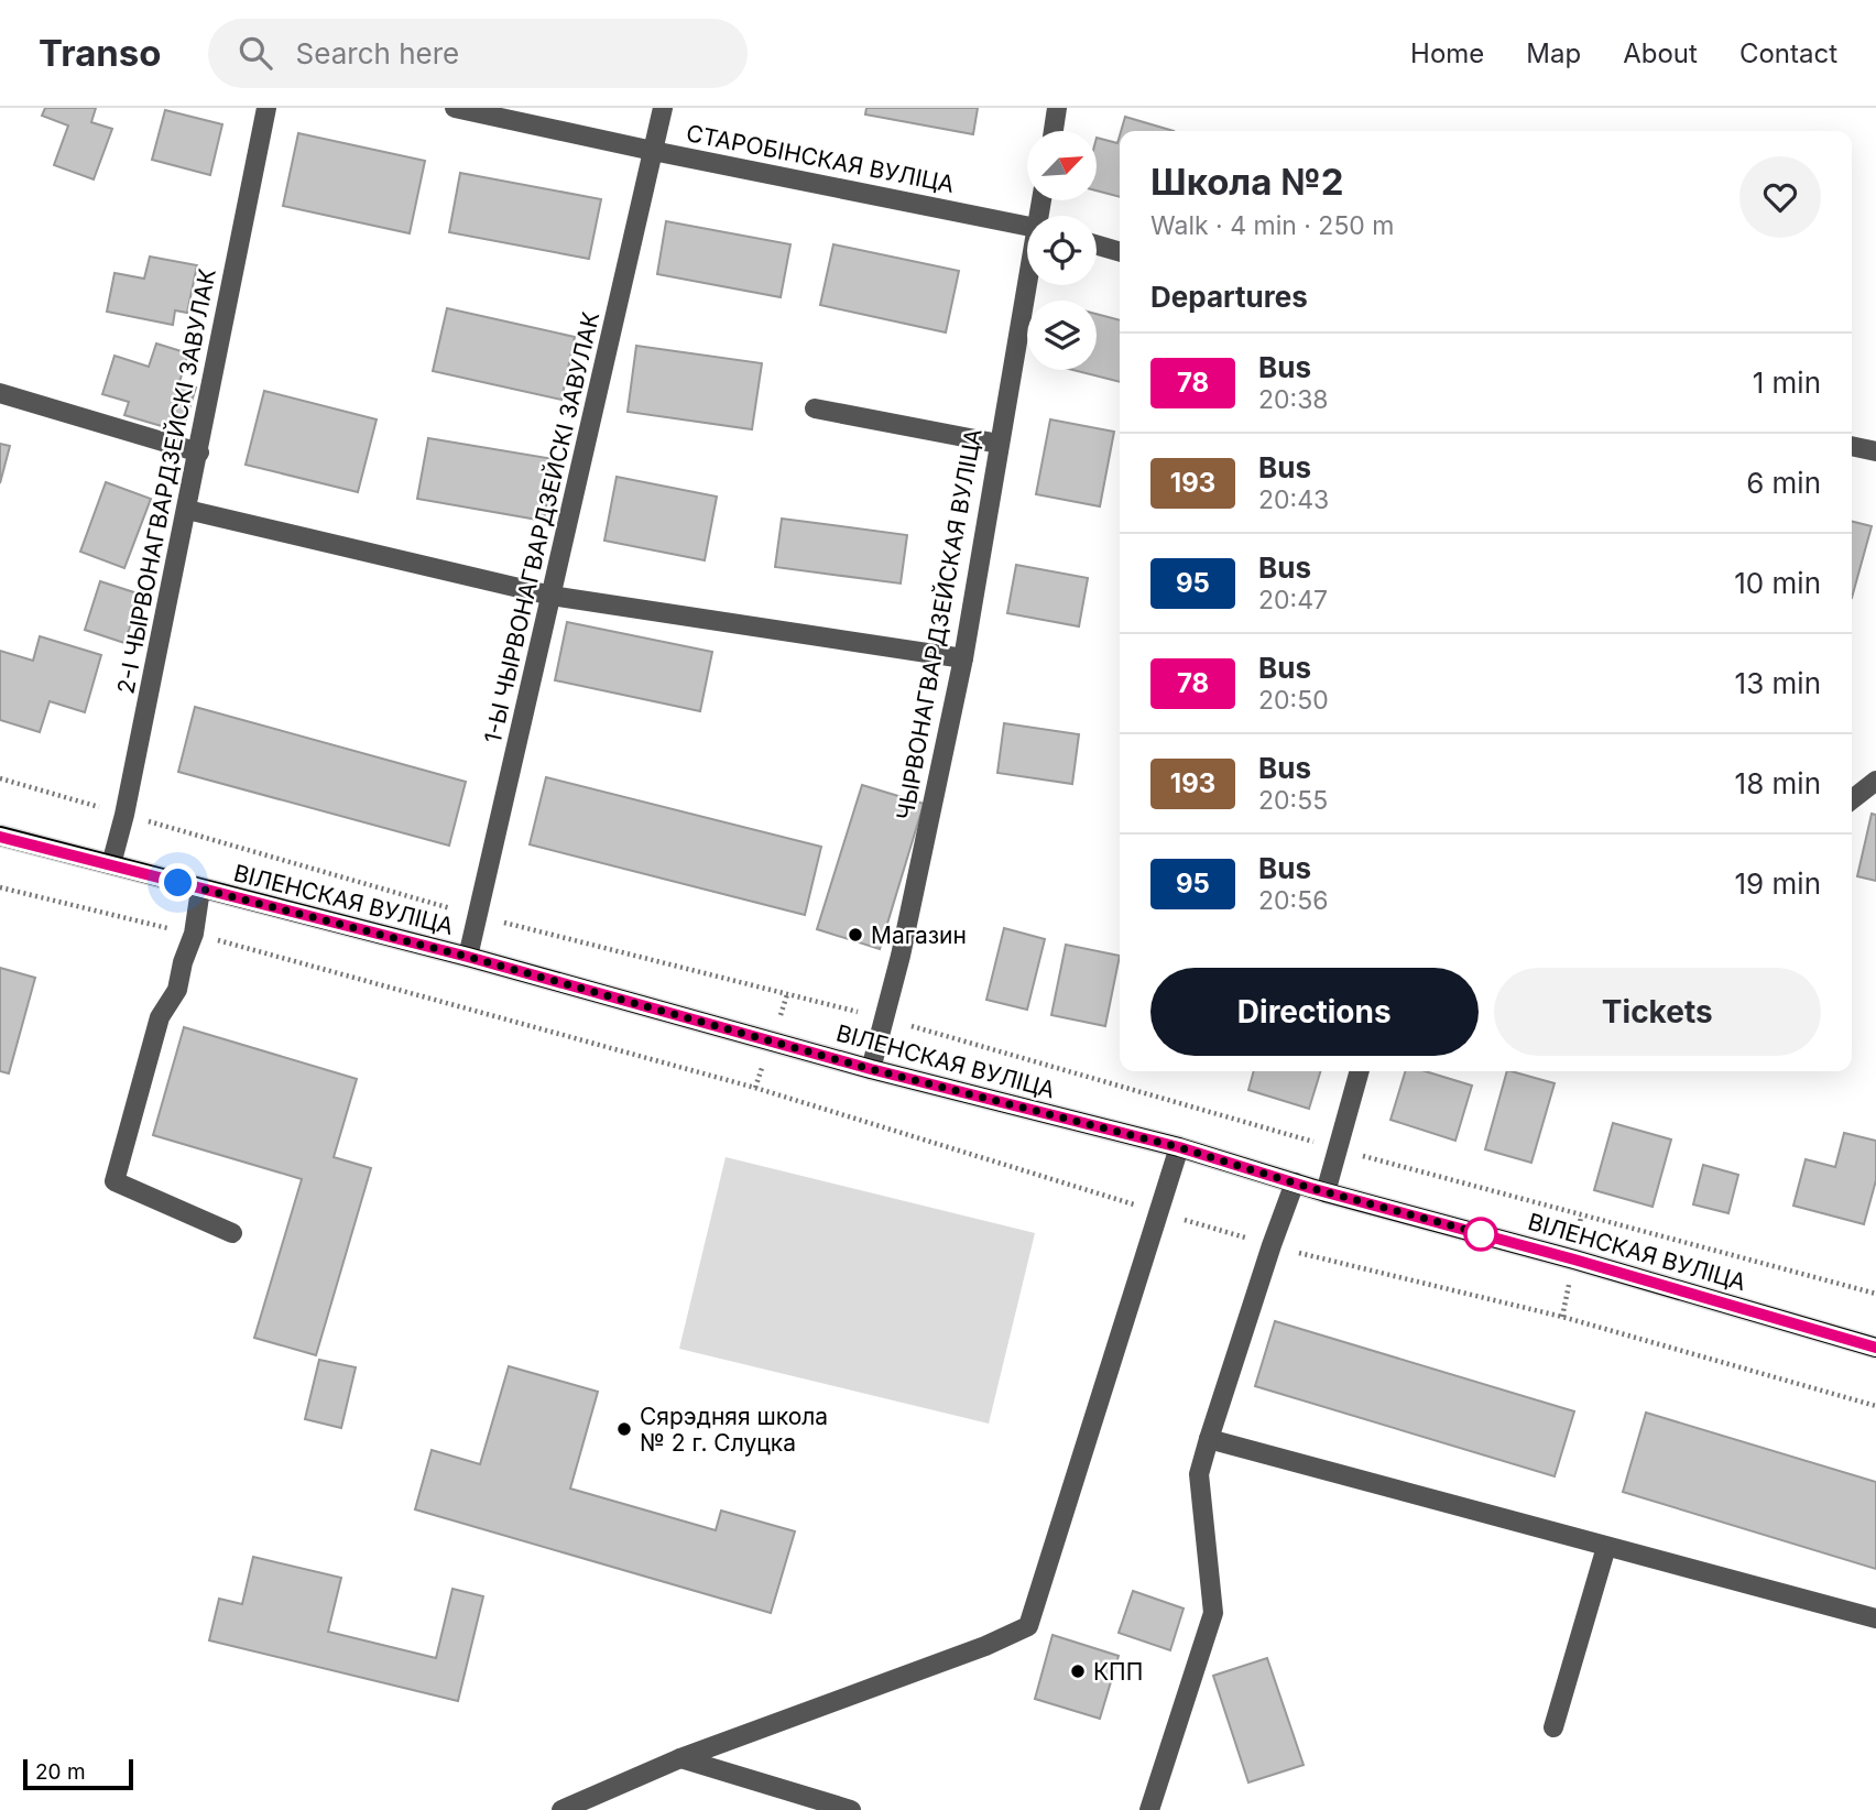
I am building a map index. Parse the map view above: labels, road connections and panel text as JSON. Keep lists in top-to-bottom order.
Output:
{
  "streets": {
    "main road": ["ВІЛЕНСКАЯ ВУЛІЦА"],
    "street": [
      "СТАРОБІНСКАЯ ВУЛІЦА",
      "2-І ЧЫРВОНАГВАРДЗЕЙСКІ ЗАВУЛАК",
      "1-Ы ЧЫРВОНАГВАРДЗЕЙСКІ ЗАВУЛАК",
      "ЧЫРВОНАГВАРДЗЕЙСКАЯ ВУЛІЦА"
    ]
  },
  "crossings": [
    ["СТАРОБІНСКАЯ ВУЛІЦА", "1-Ы ЧЫРВОНАГВАРДЗЕЙСКІ ЗАВУЛАК"],
    ["2-І ЧЫРВОНАГВАРДЗЕЙСКІ ЗАВУЛАК", "ВІЛЕНСКАЯ ВУЛІЦА"],
    ["1-Ы ЧЫРВОНАГВАРДЗЕЙСКІ ЗАВУЛАК", "ВІЛЕНСКАЯ ВУЛІЦА"],
    ["ЧЫРВОНАГВАРДЗЕЙСКАЯ ВУЛІЦА", "ВІЛЕНСКАЯ ВУЛІЦА"]
  ],
  "places": ["Магазин", "Сярэдняя школа № 2 г. Слуцка", "КПП"],
  "lines": ["bus line 78"],
  "scale_bar": "20 m",
  "north": "top right",
  "page": {
    "header": "Transo",
    "search": "Search here",
    "nav": [
      "Home",
      "Map",
      "About",
      "Contact"
    ],
    "heading": [
      ["Школа №2", "Walk · 4 min · 250 m"],
      "Departures"
    ],
    "list": [
      {
        "mark": "78",
        "name": "Bus",
        "note": "20:38",
        "value": "1 min"
      },
      {
        "mark": "193",
        "name": "Bus",
        "note": "20:43",
        "value": "6 min"
      },
      {
        "mark": "95",
        "name": "Bus",
        "note": "20:47",
        "value": "10 min"
      },
      {
        "mark": "78",
        "name": "Bus",
        "note": "20:50",
        "value": "13 min"
      },
      {
        "mark": "193",
        "name": "Bus",
        "note": "20:55",
        "value": "18 min"
      },
      {
        "mark": "95",
        "name": "Bus",
        "note": "20:56",
        "value": "19 min"
      }
    ],
    "buttons": ["Directions", "Tickets"],
    "scale": "20 m"
  }
}
